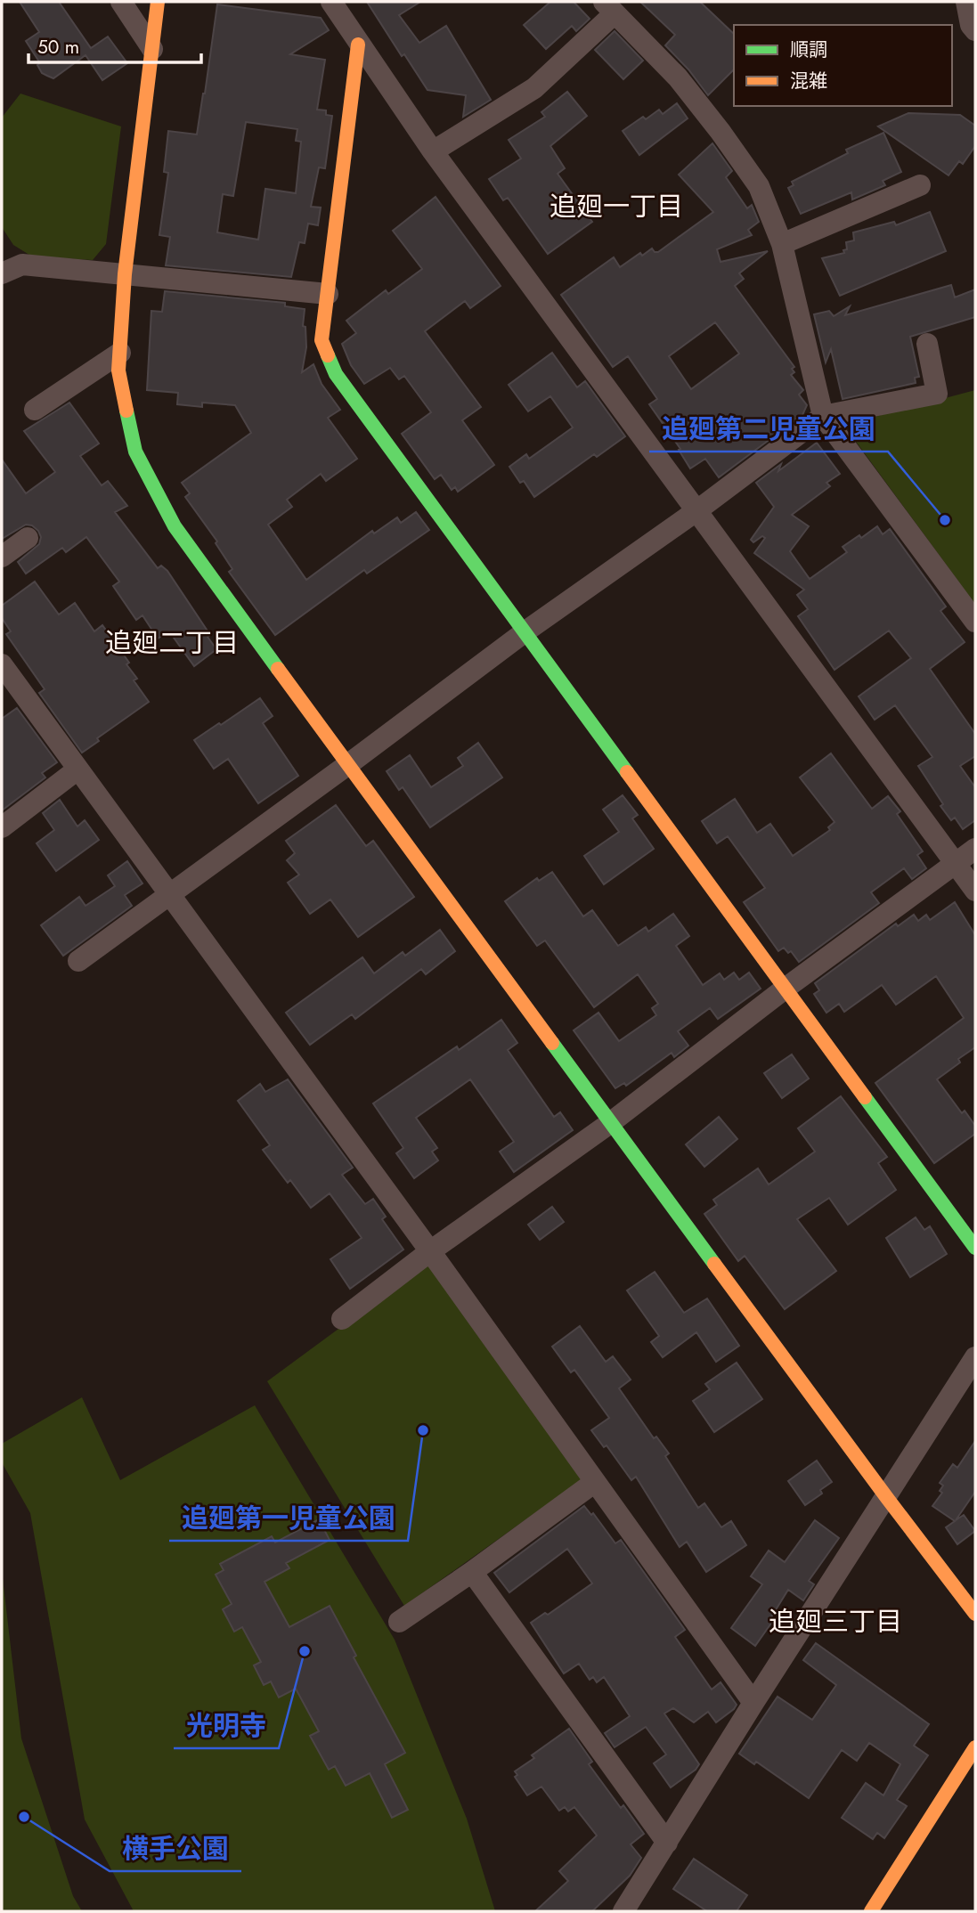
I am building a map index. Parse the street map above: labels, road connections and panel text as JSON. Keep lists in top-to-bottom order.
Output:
{
  "districts": ["追廻一丁目", "追廻二丁目", "追廻三丁目"],
  "places": [
    "追廻第二児童公園",
    "追廻第一児童公園",
    "光明寺",
    "横手公園"
  ],
  "legend": ["順調", "混雑"],
  "scale_bar": "50 m"
}
